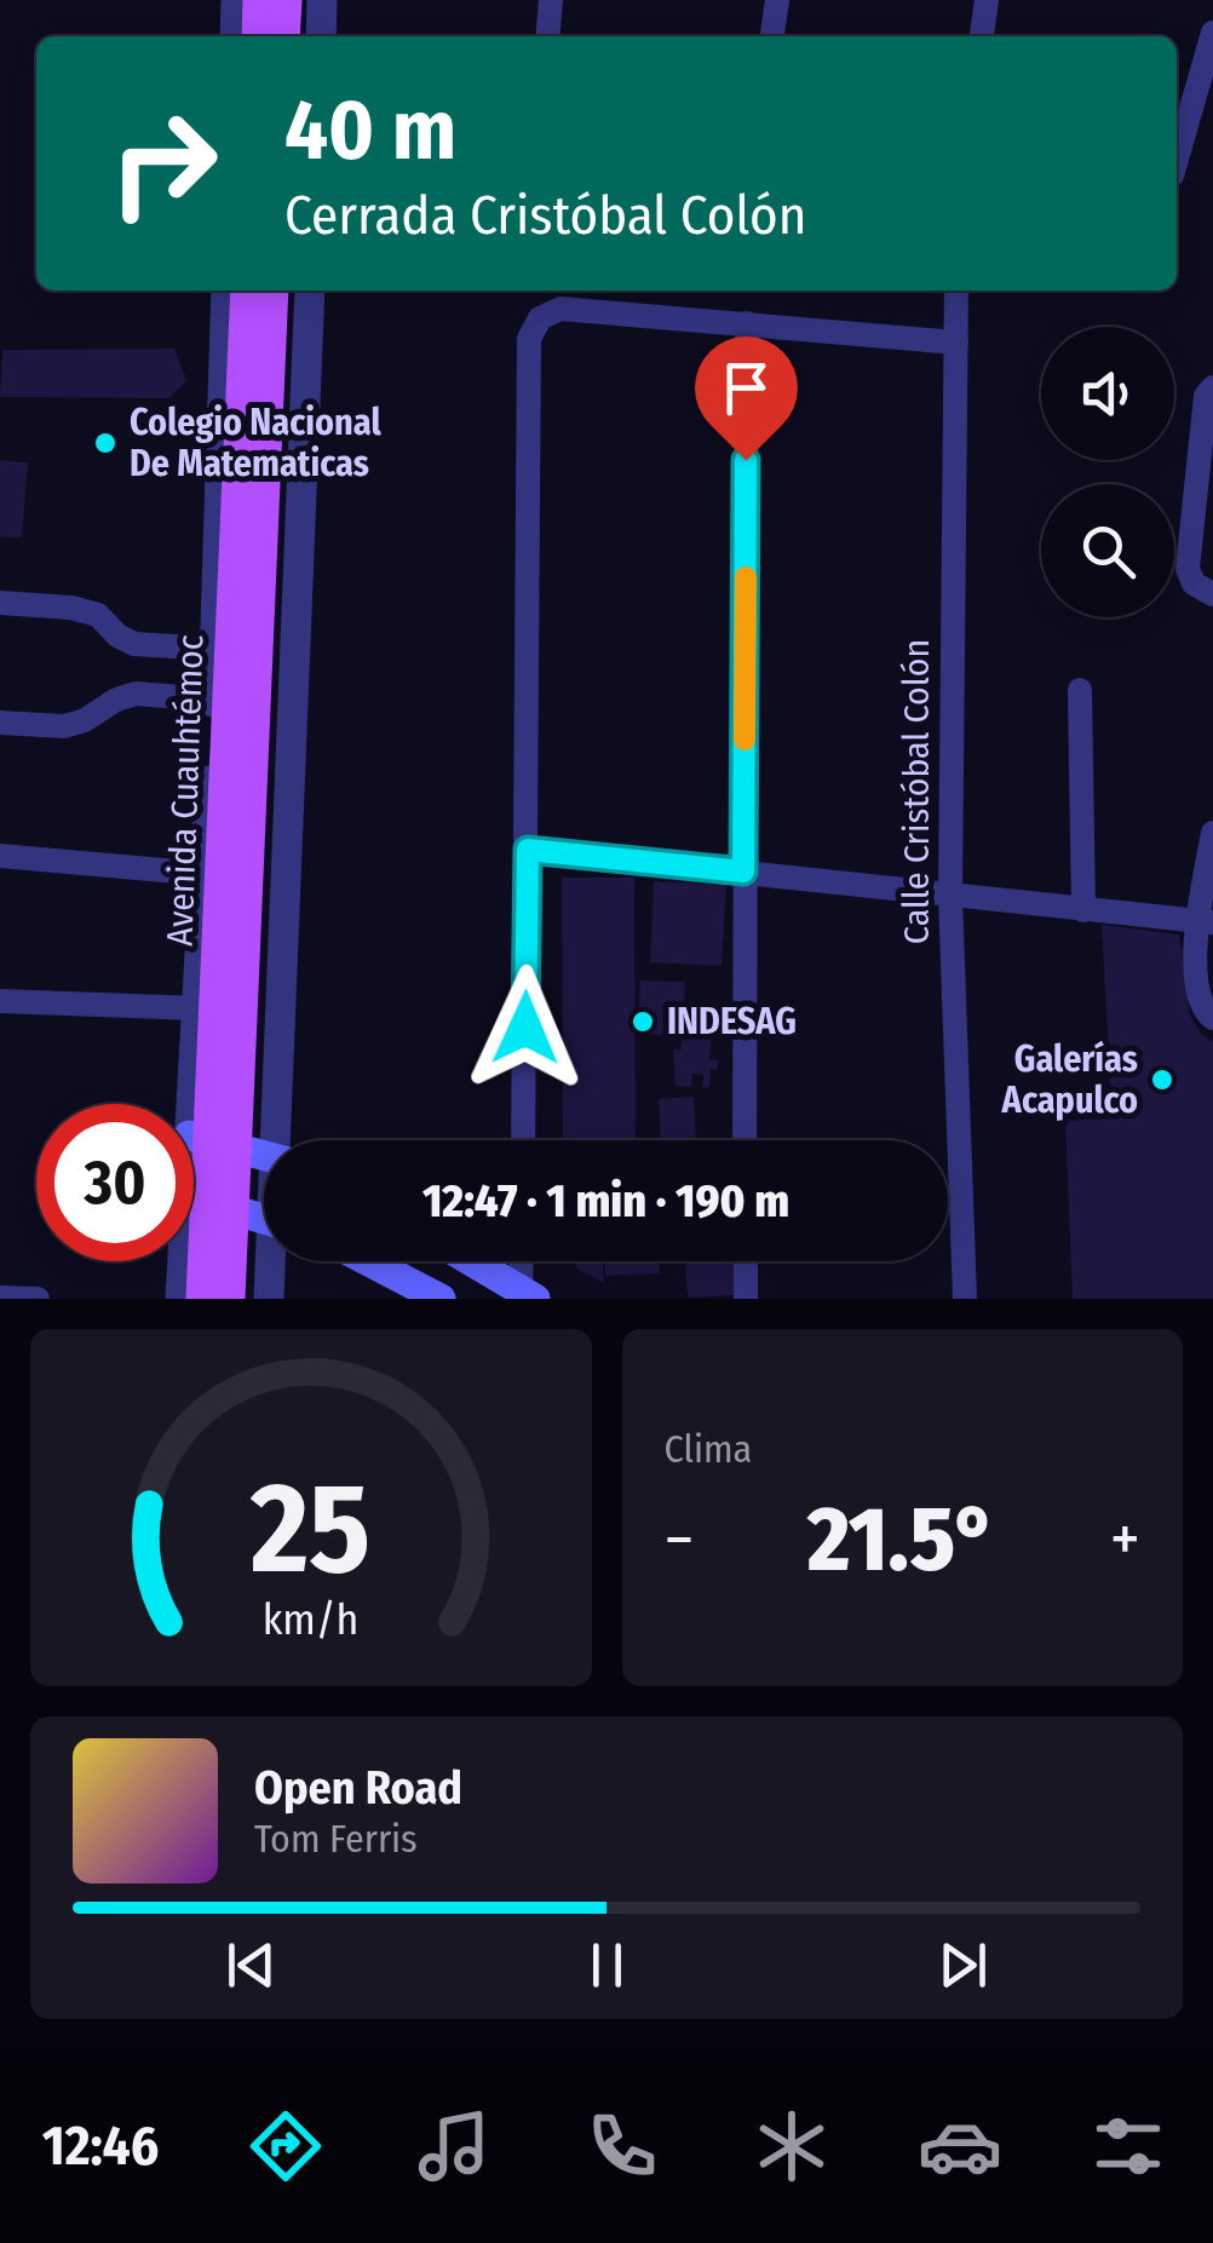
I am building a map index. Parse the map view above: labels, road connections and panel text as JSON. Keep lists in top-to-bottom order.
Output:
{
  "streets": {
    "main road": ["Avenida Cuauhtémoc"],
    "street": ["Calle Cristóbal Colón"]
  },
  "places": ["Colegio Nacional De Matematicas", "INDESAG", "Galerías Acapulco"],
  "page": {
    "turn": ["40 m", "Cerrada Cristóbal Colón"],
    "limit": "30",
    "trip": "12:47 · 1 min · 190 m",
    "tile": "Clima",
    "heat": ["−", "21.5°", "+"],
    "song": ["Open Road", "Tom Ferris"],
    "tabs": "12:46",
    "gauge": ["25", "km/h"]
  }
}
